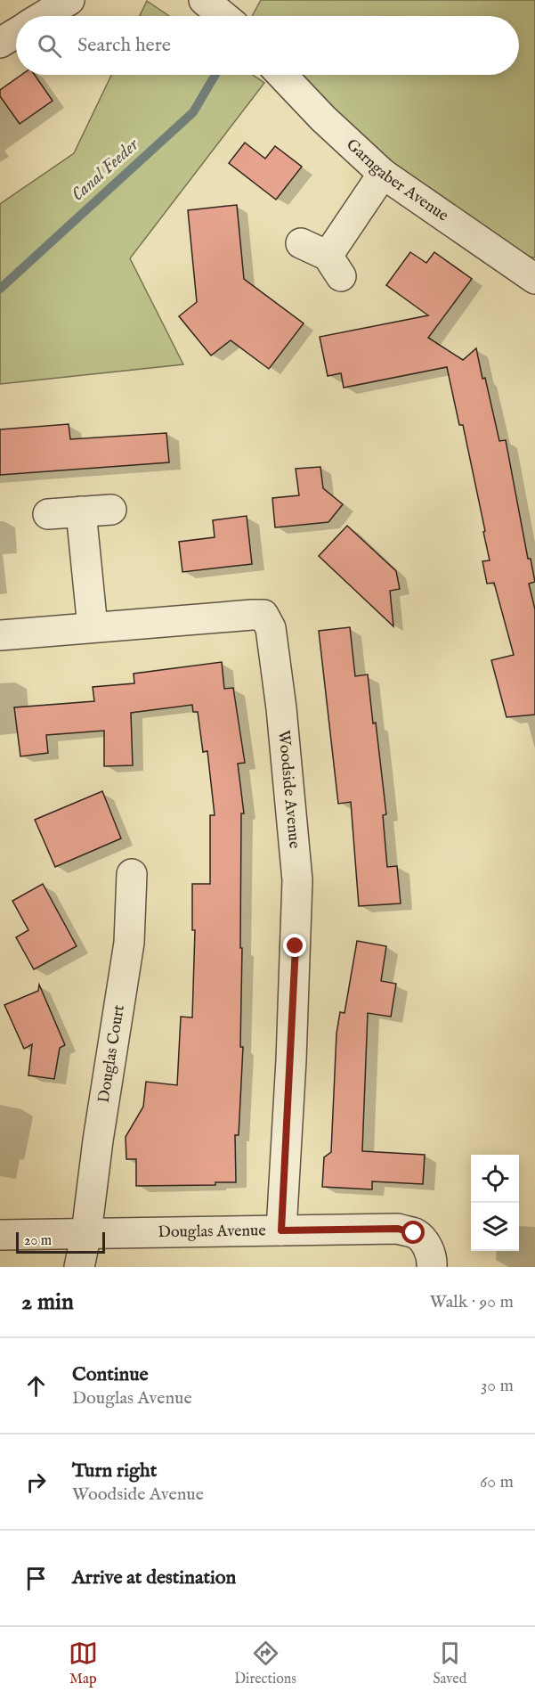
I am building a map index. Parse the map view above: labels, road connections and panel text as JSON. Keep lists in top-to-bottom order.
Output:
{
  "streets": {
    "street": [
      "Garngaber Avenue",
      "Woodside Avenue",
      "Douglas Court",
      "Douglas Avenue"
    ]
  },
  "crossings": [
    ["Woodside Avenue", "Douglas Avenue"],
    ["Douglas Court", "Douglas Avenue"]
  ],
  "water": ["Canal Feeder"],
  "scale_bar": "20 m",
  "page": {
    "search": "Search here",
    "scale": "20 m",
    "heading": ["2 min", "Walk · 90 m"],
    "list": [
      ["Continue", "Douglas Avenue", "30 m"],
      ["Turn right", "Woodside Avenue", "60 m"],
      "Arrive at destination"
    ],
    "nav": ["Map", "Directions", "Saved"]
  }
}
